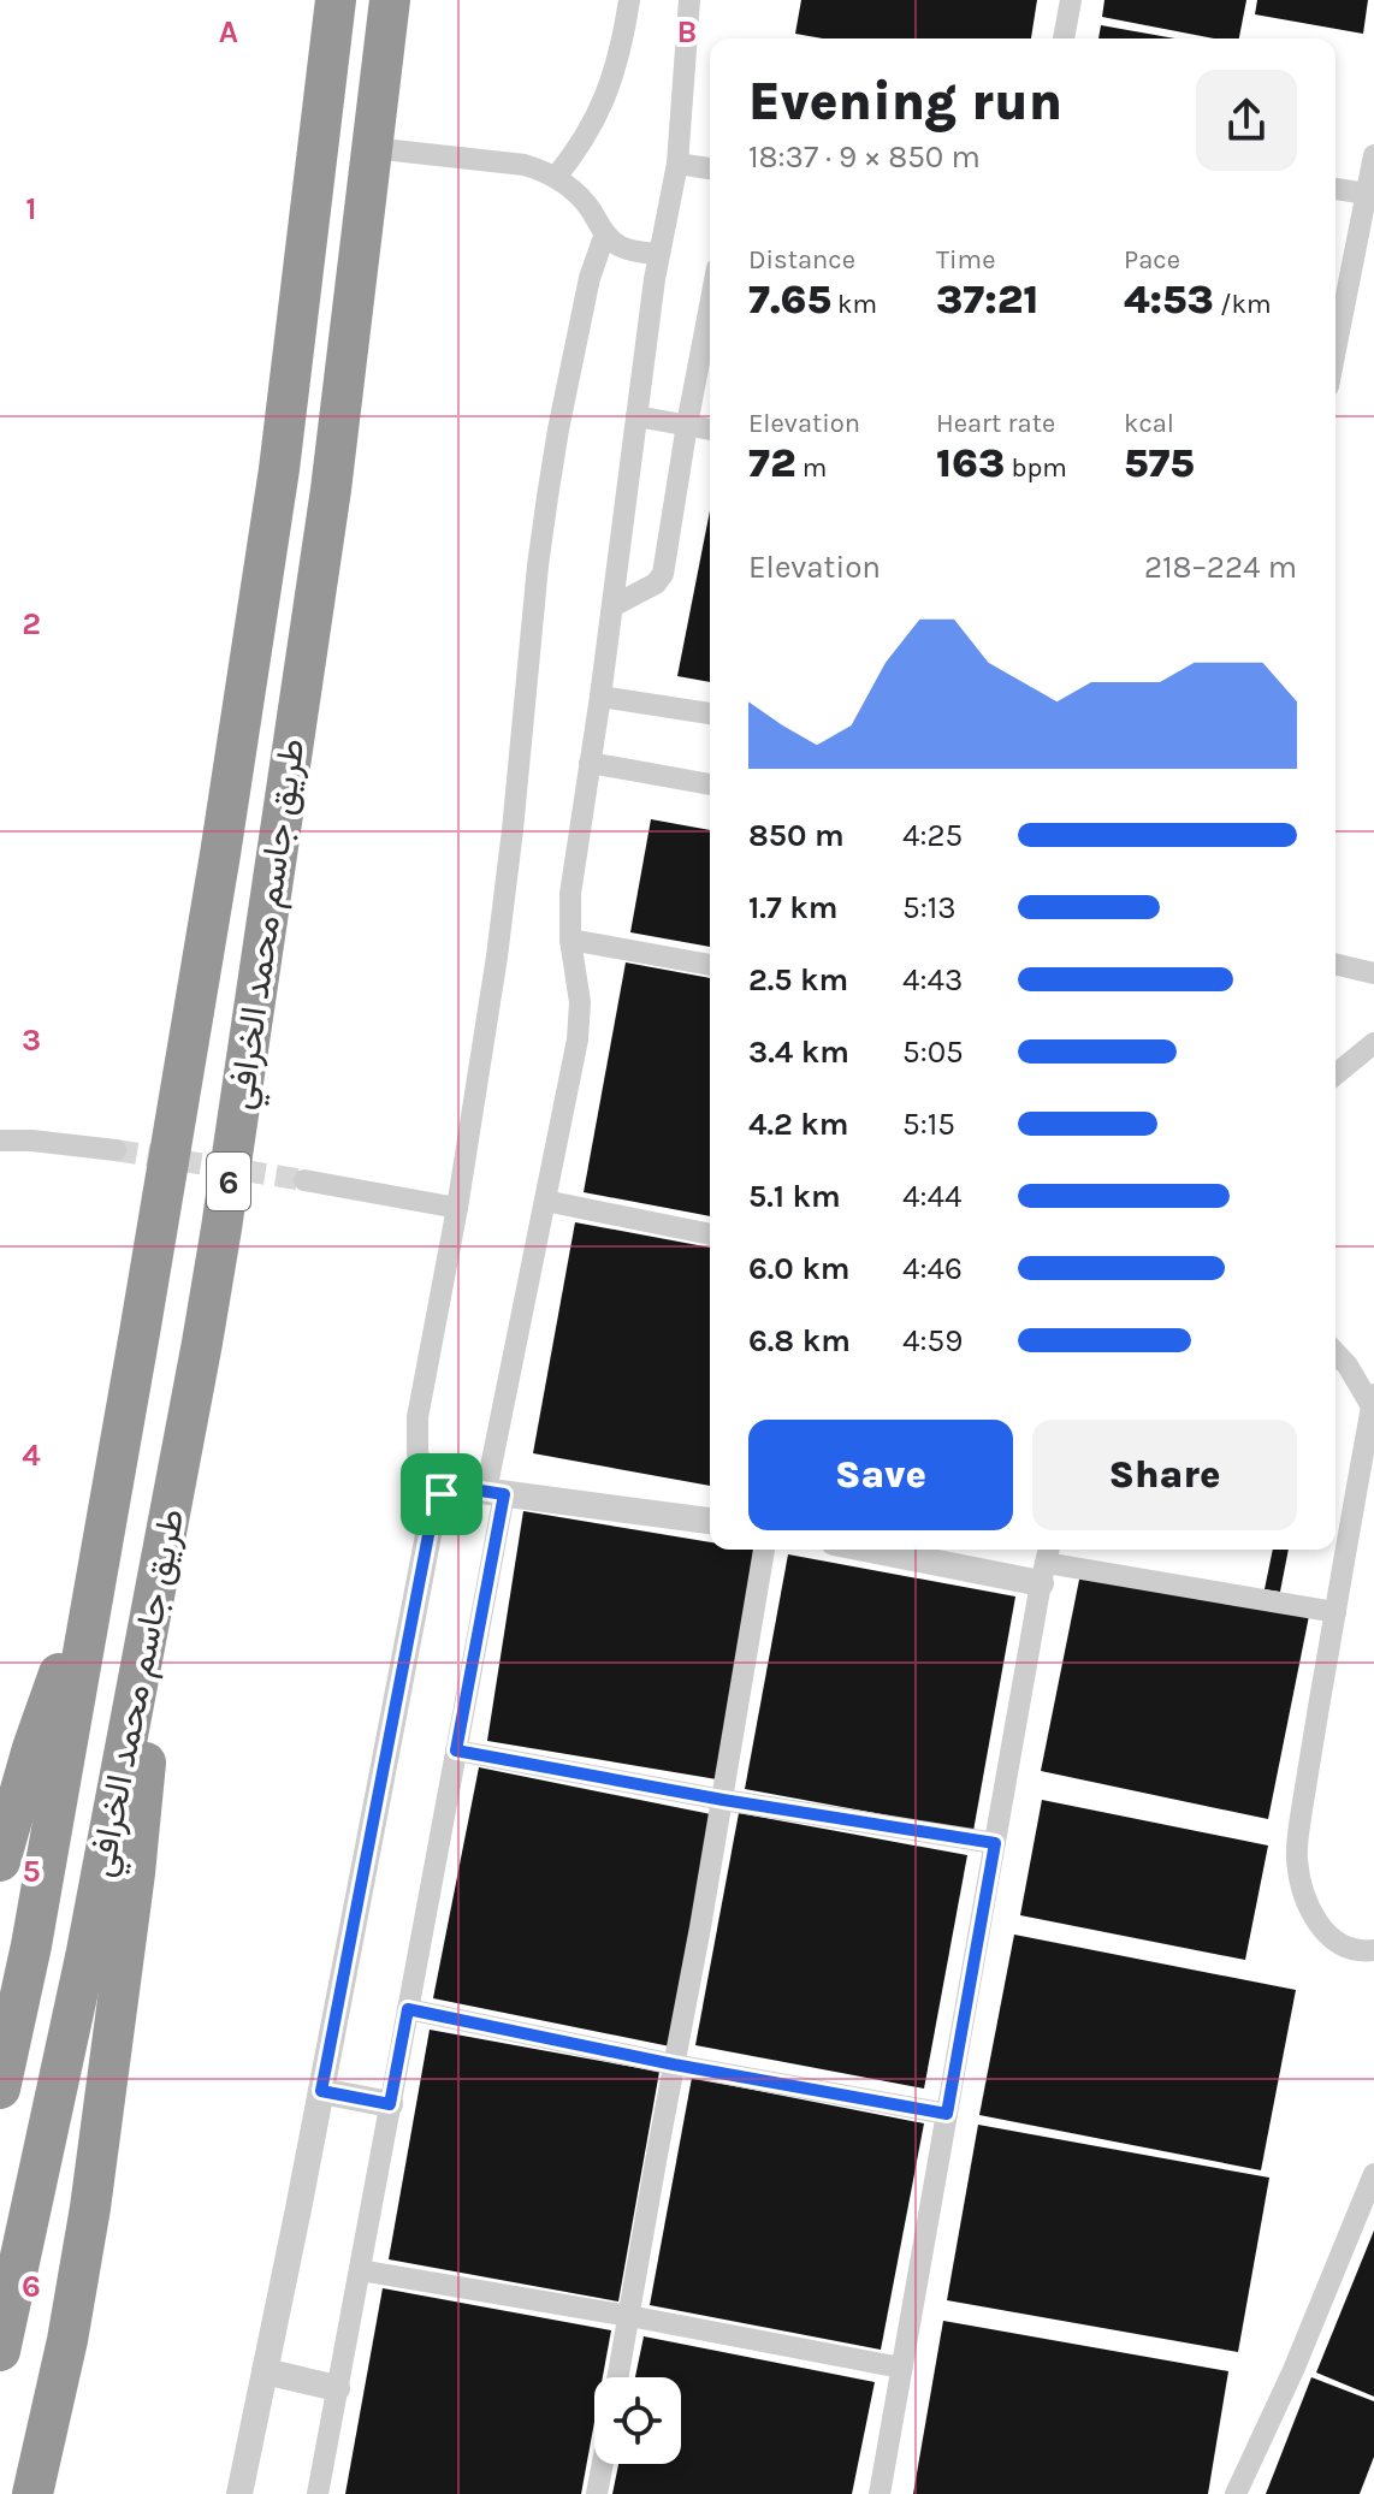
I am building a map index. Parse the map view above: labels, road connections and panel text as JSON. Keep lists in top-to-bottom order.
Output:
{
  "streets": {
    "highway": ["طريق جاسم محمد الخرافي", "6"]
  },
  "page": {
    "heading": ["Evening run", "18:37 · 9 × 850 m"],
    "stats": [
      ["Distance", "7.65 km"],
      ["Time", "37:21"],
      ["Pace", "4:53 /km"],
      ["Elevation", "72 m"],
      ["Heart rate", "163 bpm"],
      ["kcal", "575"]
    ],
    "chart": ["Elevation", "218–224 m"],
    "list": [
      {
        "name": "850 m",
        "note": "4:25"
      },
      {
        "name": "1.7 km",
        "note": "5:13"
      },
      {
        "name": "2.5 km",
        "note": "4:43"
      },
      {
        "name": "3.4 km",
        "note": "5:05"
      },
      {
        "name": "4.2 km",
        "note": "5:15"
      },
      {
        "name": "5.1 km",
        "note": "4:44"
      },
      {
        "name": "6.0 km",
        "note": "4:46"
      },
      {
        "name": "6.8 km",
        "note": "4:59"
      }
    ],
    "buttons": ["Save", "Share"]
  },
  "grid": {
    "columns": ["A", "B"],
    "rows": [
      "1",
      "2",
      "3",
      "4",
      "5",
      "6"
    ]
  }
}
